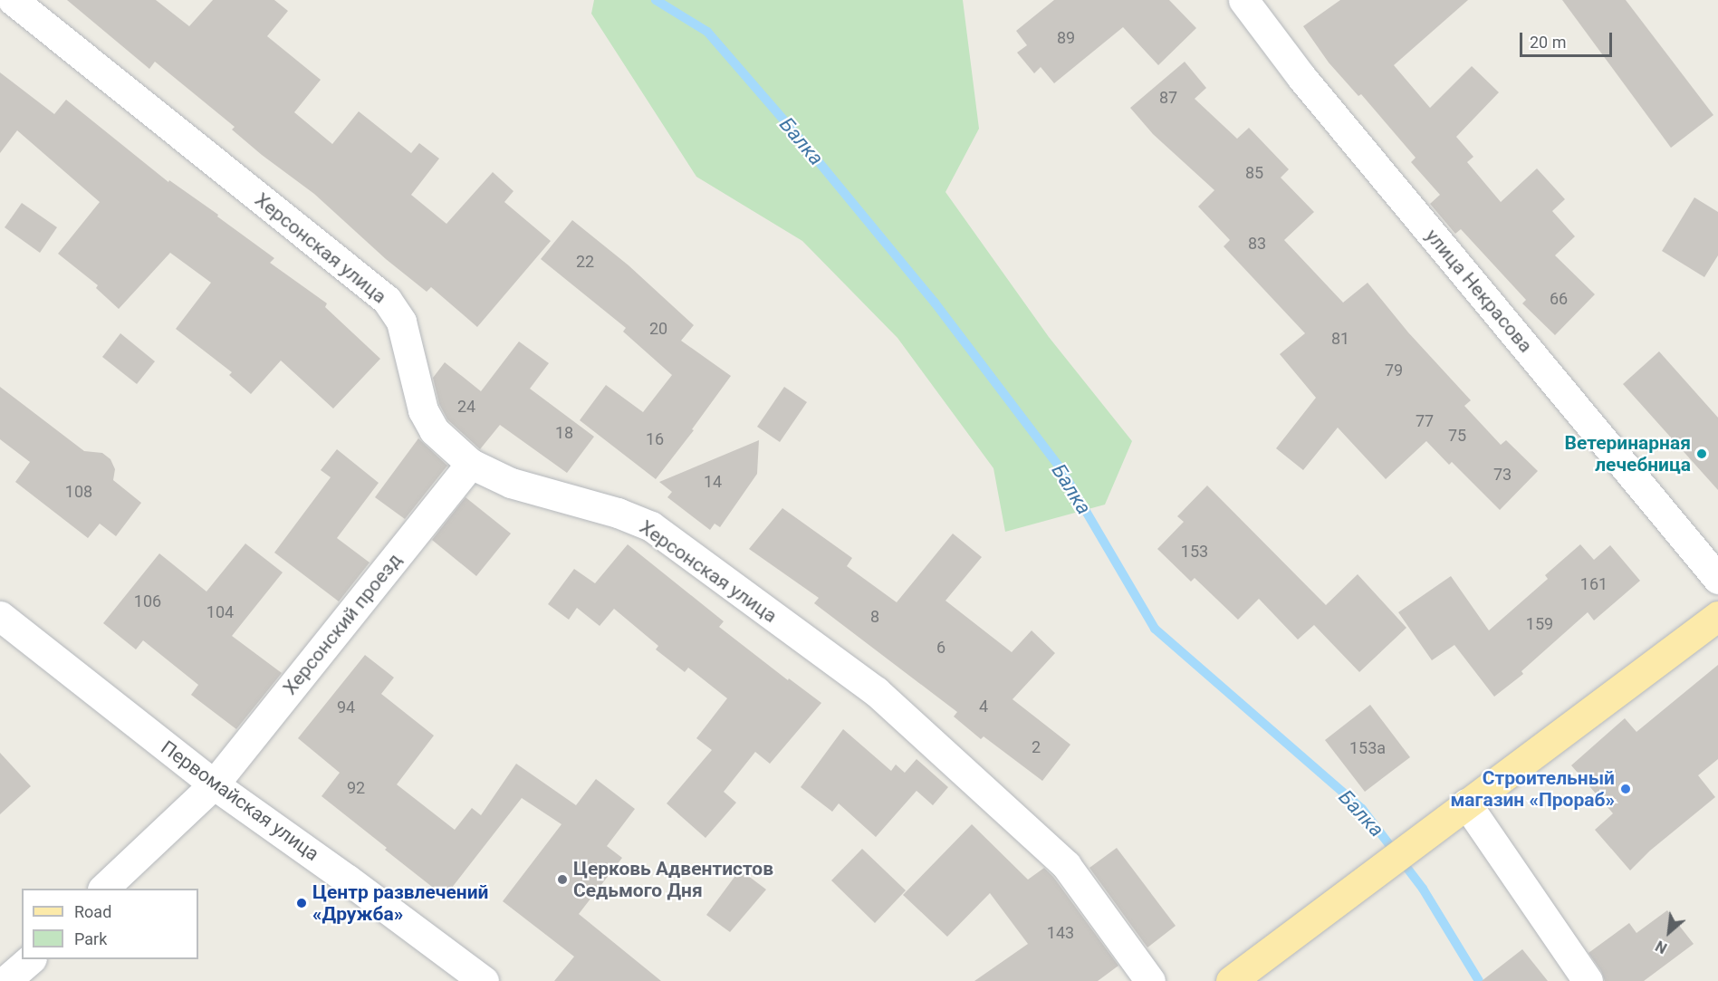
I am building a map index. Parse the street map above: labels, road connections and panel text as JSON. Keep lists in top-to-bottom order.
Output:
{
  "streets": {
    "street": [
      "Херсонская улица",
      "улица Некрасова",
      "Херсонский проезд",
      "Первомайская улица"
    ]
  },
  "crossings": [
    ["Херсонская улица", "Херсонский проезд"],
    ["Херсонский проезд", "Первомайская улица"]
  ],
  "water": ["Балка"],
  "places": [
    "Ветеринарная лечебница",
    "Строительный магазин «Прораб»",
    "Церковь Адвентистов Седьмого Дня",
    "Центр развлечений «Дружба»"
  ],
  "house_numbers": [
    "89",
    "87",
    "85",
    "83",
    "22",
    "66",
    "20",
    "81",
    "79",
    "24",
    "77",
    "18",
    "75",
    "16",
    "73",
    "14",
    "108",
    "153",
    "161",
    "106",
    "104",
    "8",
    "159",
    "6",
    "4",
    "94",
    "2",
    "153а",
    "92",
    "143"
  ],
  "legend": ["Road", "Park"],
  "scale_bar": "20 m",
  "north": "bottom left"
}
